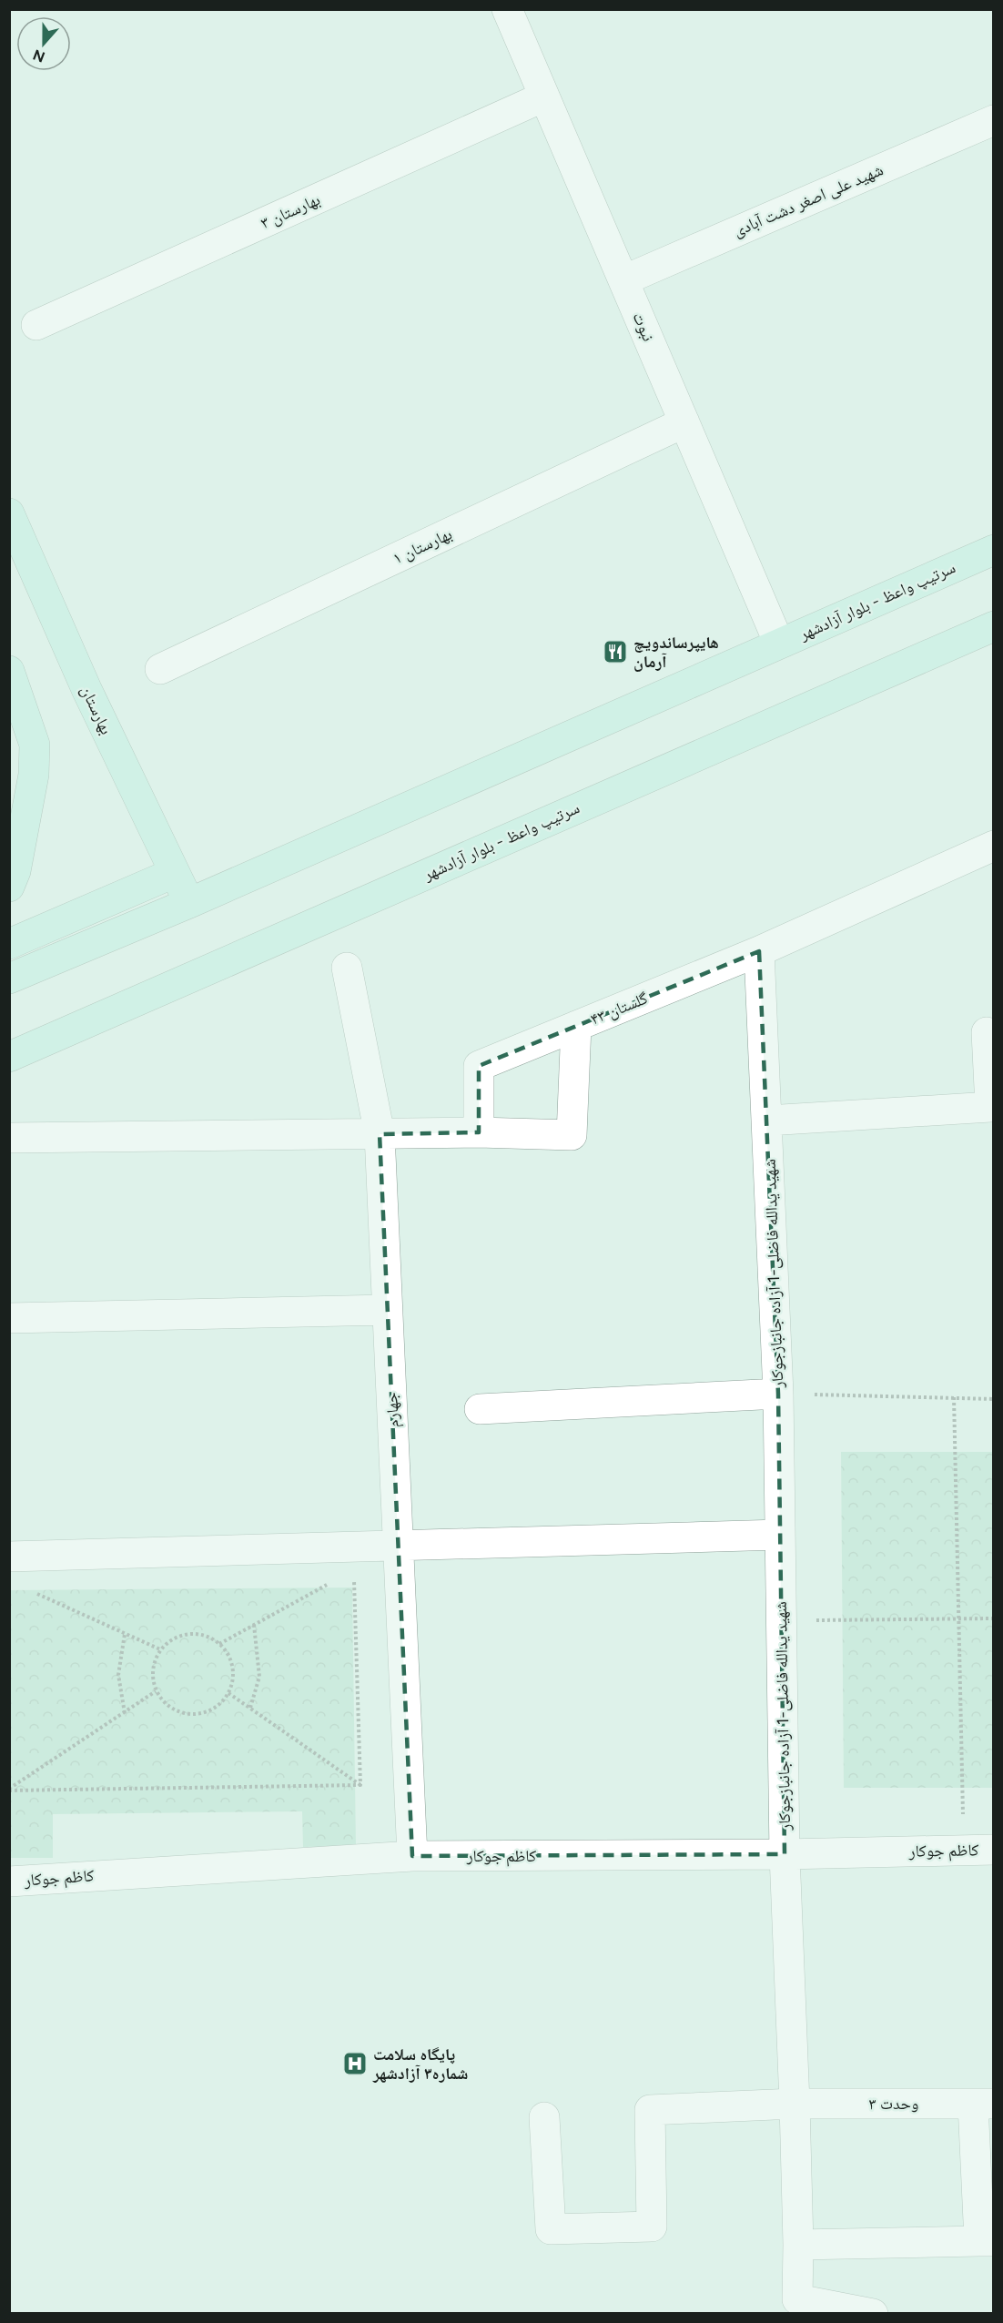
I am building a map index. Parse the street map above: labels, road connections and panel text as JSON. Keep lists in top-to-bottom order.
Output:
{
  "streets": {
    "main road": ["سرتیپ واعظ - بلوار آزادشهر", "بهارستان"],
    "street": [
      "شهید علی اصغر دشت آبادی",
      "بهارستان ۳",
      "نبوت",
      "بهارستان ۱",
      "گلستان ۴۳",
      "شهید یدالله فاضلی-1 آزاده جانبازجوکار",
      "جهارم",
      "کاظم جوکار",
      "وحدت ۳"
    ]
  },
  "crossings": [
    ["شهید علی اصغر دشت آبادی", "نبوت"],
    ["بهارستان ۳", "نبوت"],
    ["نبوت", "بهارستان ۱"],
    ["نبوت", "سرتیپ واعظ - بلوار آزادشهر"],
    ["سرتیپ واعظ - بلوار آزادشهر", "بهارستان"],
    ["گلستان ۴۳", "شهید یدالله فاضلی-1 آزاده جانبازجوکار"],
    ["شهید یدالله فاضلی-1 آزاده جانبازجوکار", "کاظم جوکار"],
    ["شهید یدالله فاضلی-1 آزاده جانبازجوکار", "وحدت ۳"],
    ["جهارم", "کاظم جوکار"]
  ],
  "places": {
    "restaurant": ["هایپرساندویچ آرمان"],
    "hospital": ["پایگاه سلامت شماره۳ آزادشهر"]
  },
  "north": "bottom"
}
